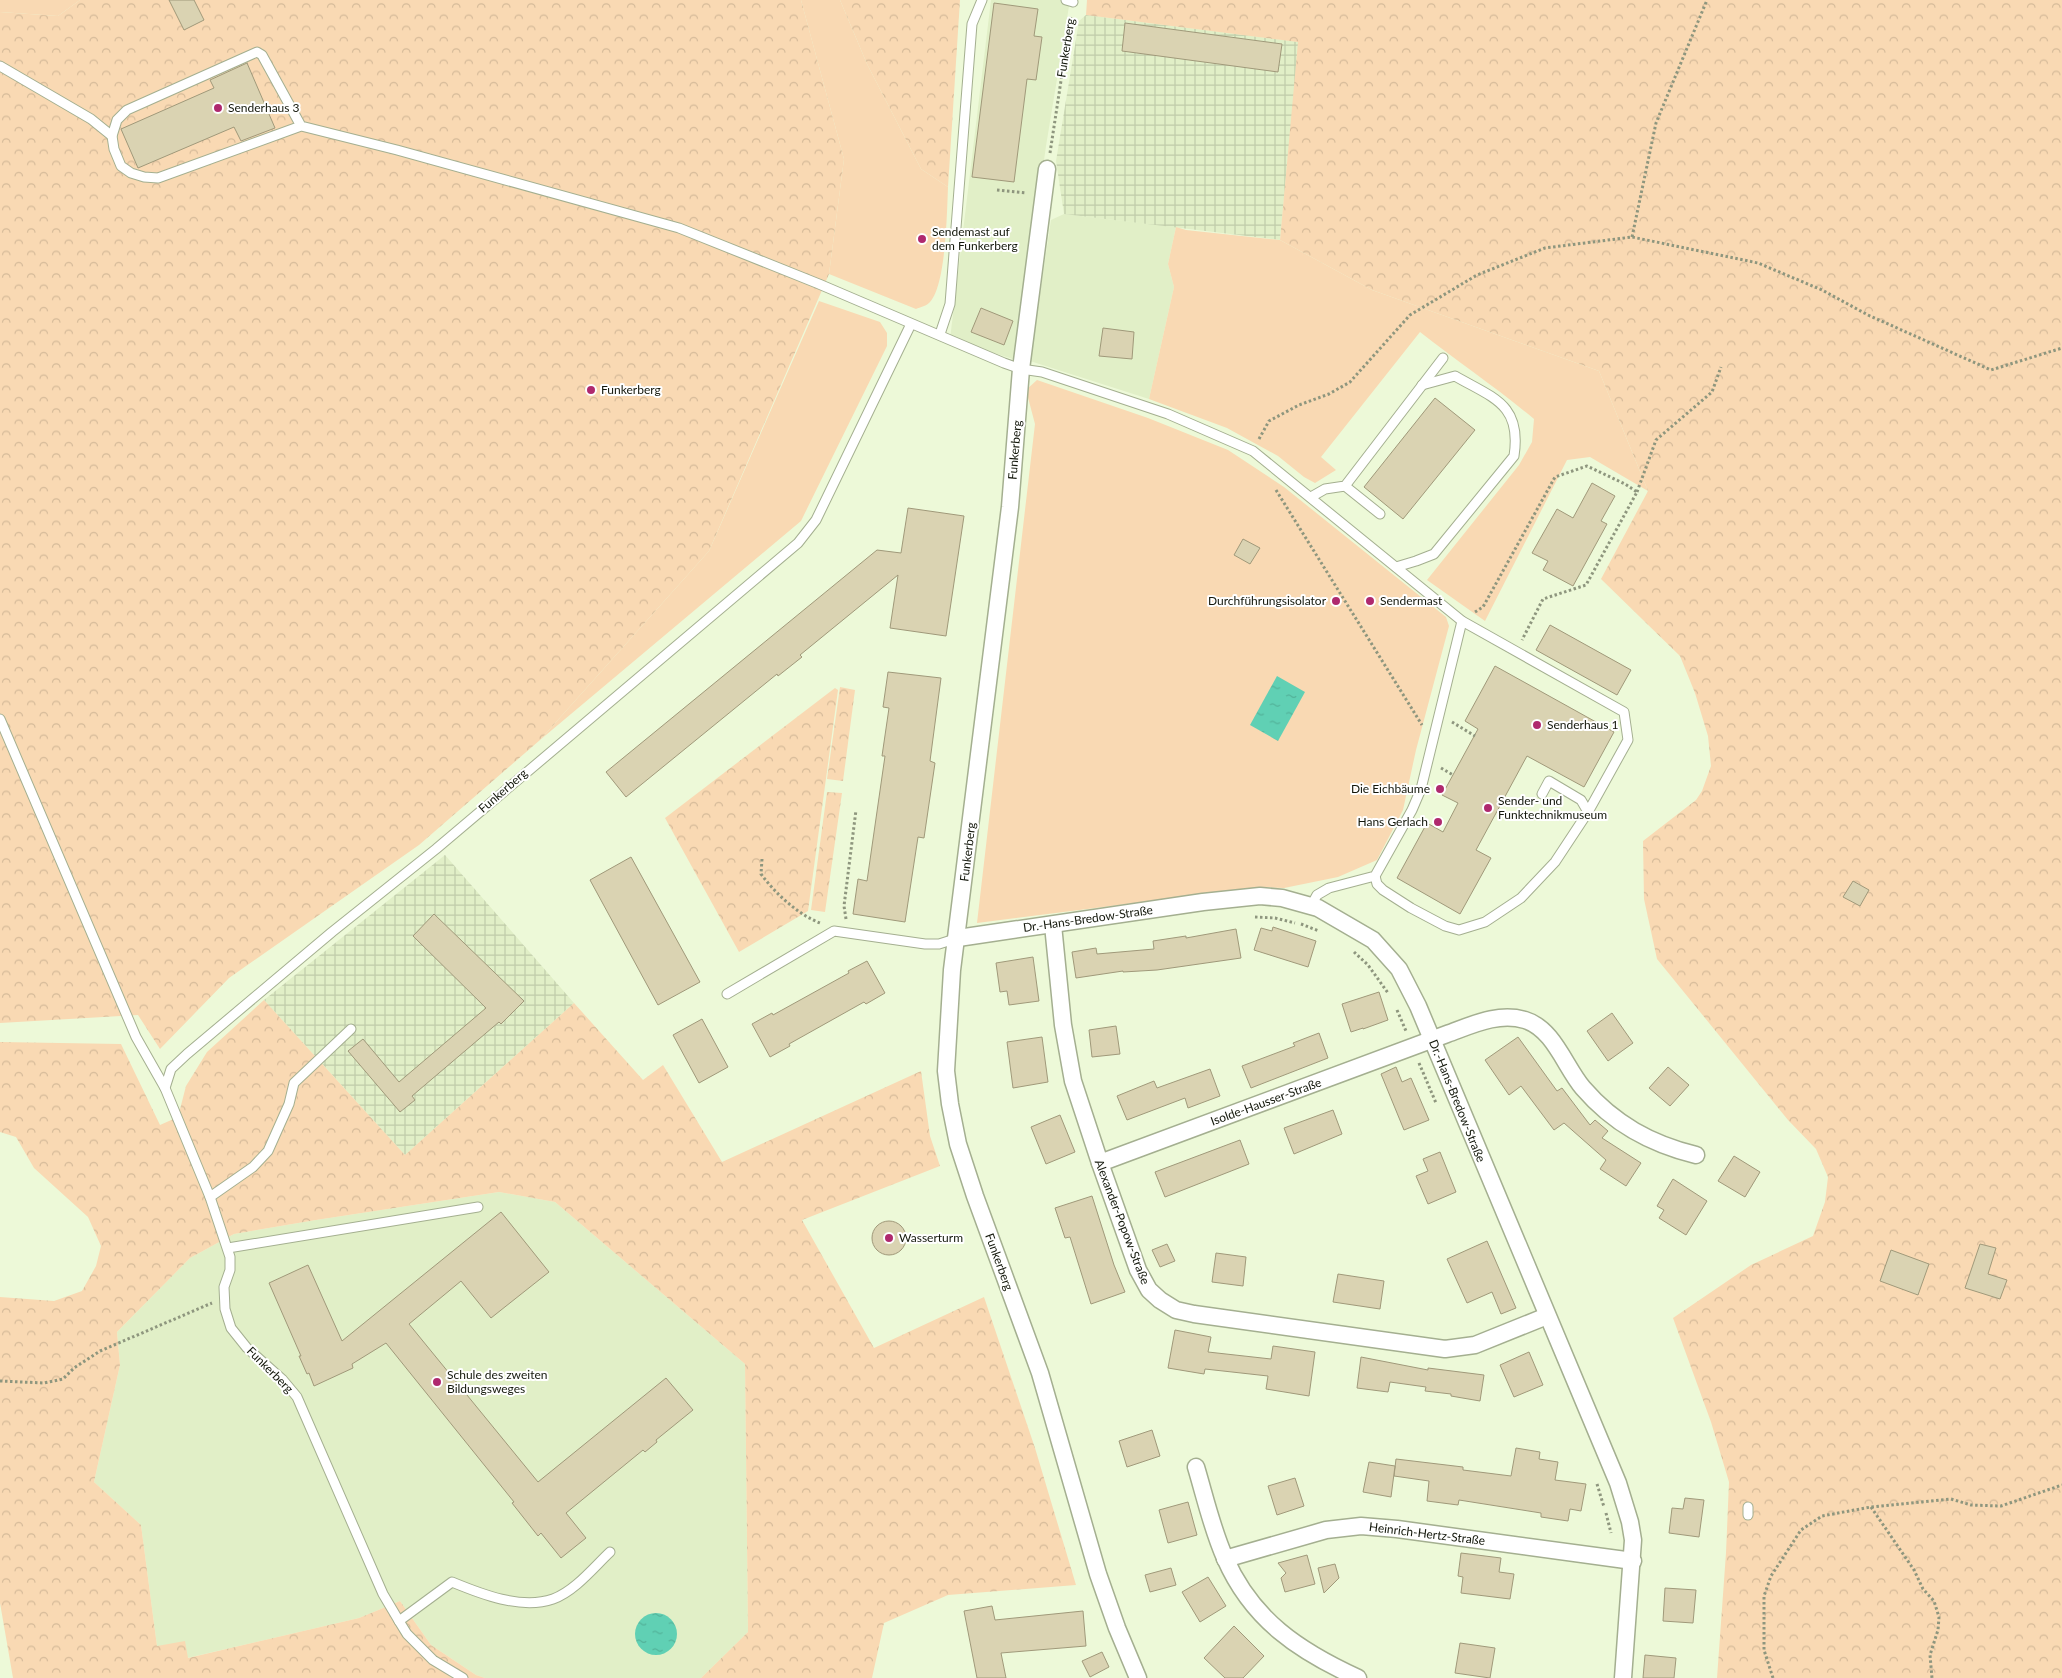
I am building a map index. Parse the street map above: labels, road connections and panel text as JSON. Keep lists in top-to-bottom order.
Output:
{
  "streets": {
    "street": [
      "Funkerberg",
      "Dr.-Hans-Bredow-Straße",
      "Isolde-Hausser-Straße",
      "Alexander-Popow-Straße",
      "Heinrich-Hertz-Straße"
    ]
  },
  "crossings": [
    ["Funkerberg", "Dr.-Hans-Bredow-Straße"],
    ["Dr.-Hans-Bredow-Straße", "Isolde-Hausser-Straße"],
    ["Dr.-Hans-Bredow-Straße", "Alexander-Popow-Straße"],
    ["Dr.-Hans-Bredow-Straße", "Heinrich-Hertz-Straße"],
    ["Isolde-Hausser-Straße", "Alexander-Popow-Straße"]
  ],
  "places": [
    "Senderhaus 3",
    "Sendemast auf dem Funkerberg",
    "Funkerberg",
    "Durchführungsisolator",
    "Sendermast",
    "Senderhaus 1",
    "Die Eichbäume",
    "Sender- und Funktechnikmuseum",
    "Hans Gerlach",
    "Wasserturm",
    "Schule des zweiten Bildungsweges"
  ]
}
